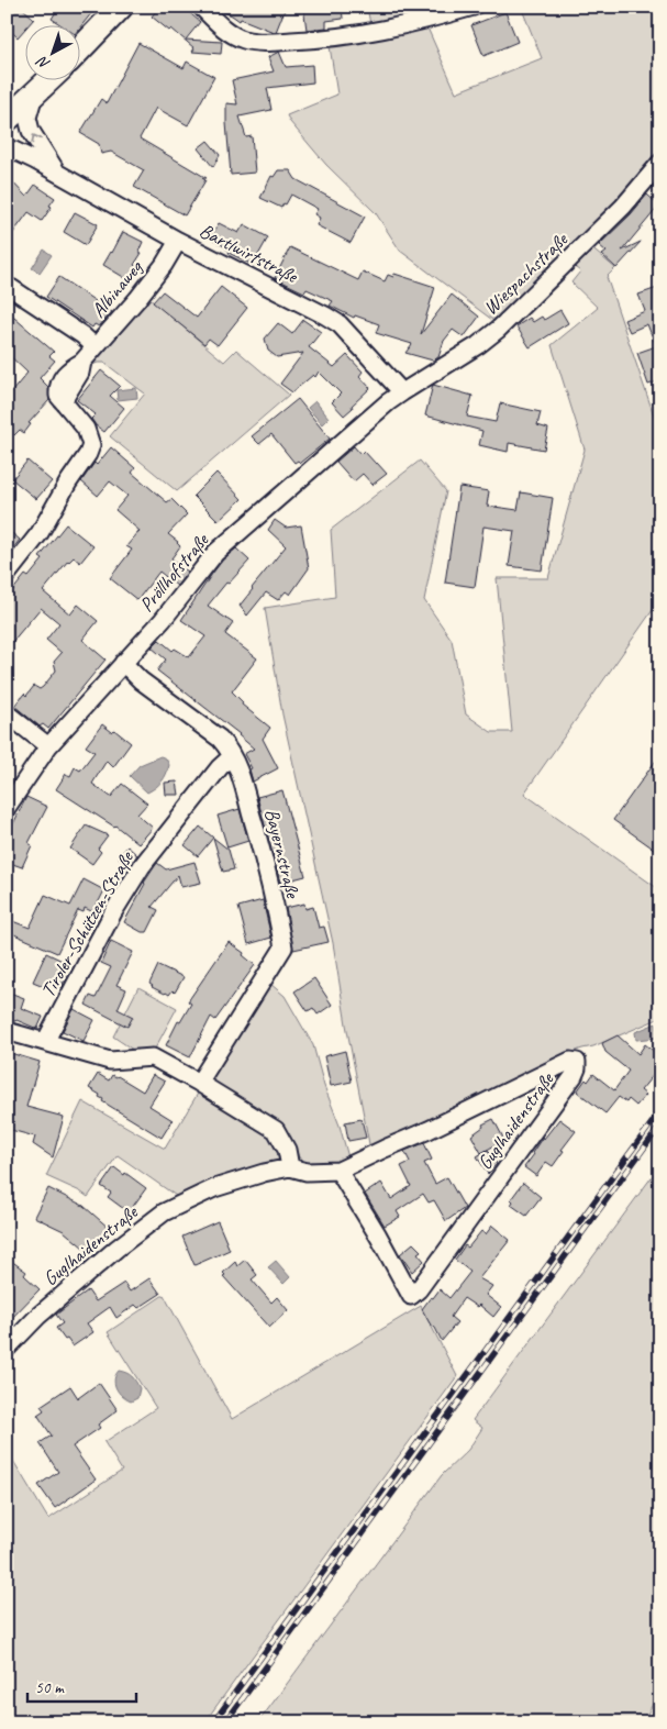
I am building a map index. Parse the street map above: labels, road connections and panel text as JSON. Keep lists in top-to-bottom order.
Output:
{
  "streets": {
    "street": [
      "Bartlwirtstraße",
      "Wiespachstraße",
      "Albinaweg",
      "Pröllhofstraße",
      "Bayernstraße",
      "Tiroler-Schützen-Straße",
      "Guglhaidenstraße"
    ]
  },
  "crossings": [
    ["Bartlwirtstraße", "Wiespachstraße"],
    ["Bartlwirtstraße", "Albinaweg"],
    ["Bartlwirtstraße", "Pröllhofstraße"],
    ["Wiespachstraße", "Pröllhofstraße"],
    ["Pröllhofstraße", "Bayernstraße"],
    ["Bayernstraße", "Tiroler-Schützen-Straße"]
  ],
  "scale_bar": "50 m",
  "north": "bottom left"
}
